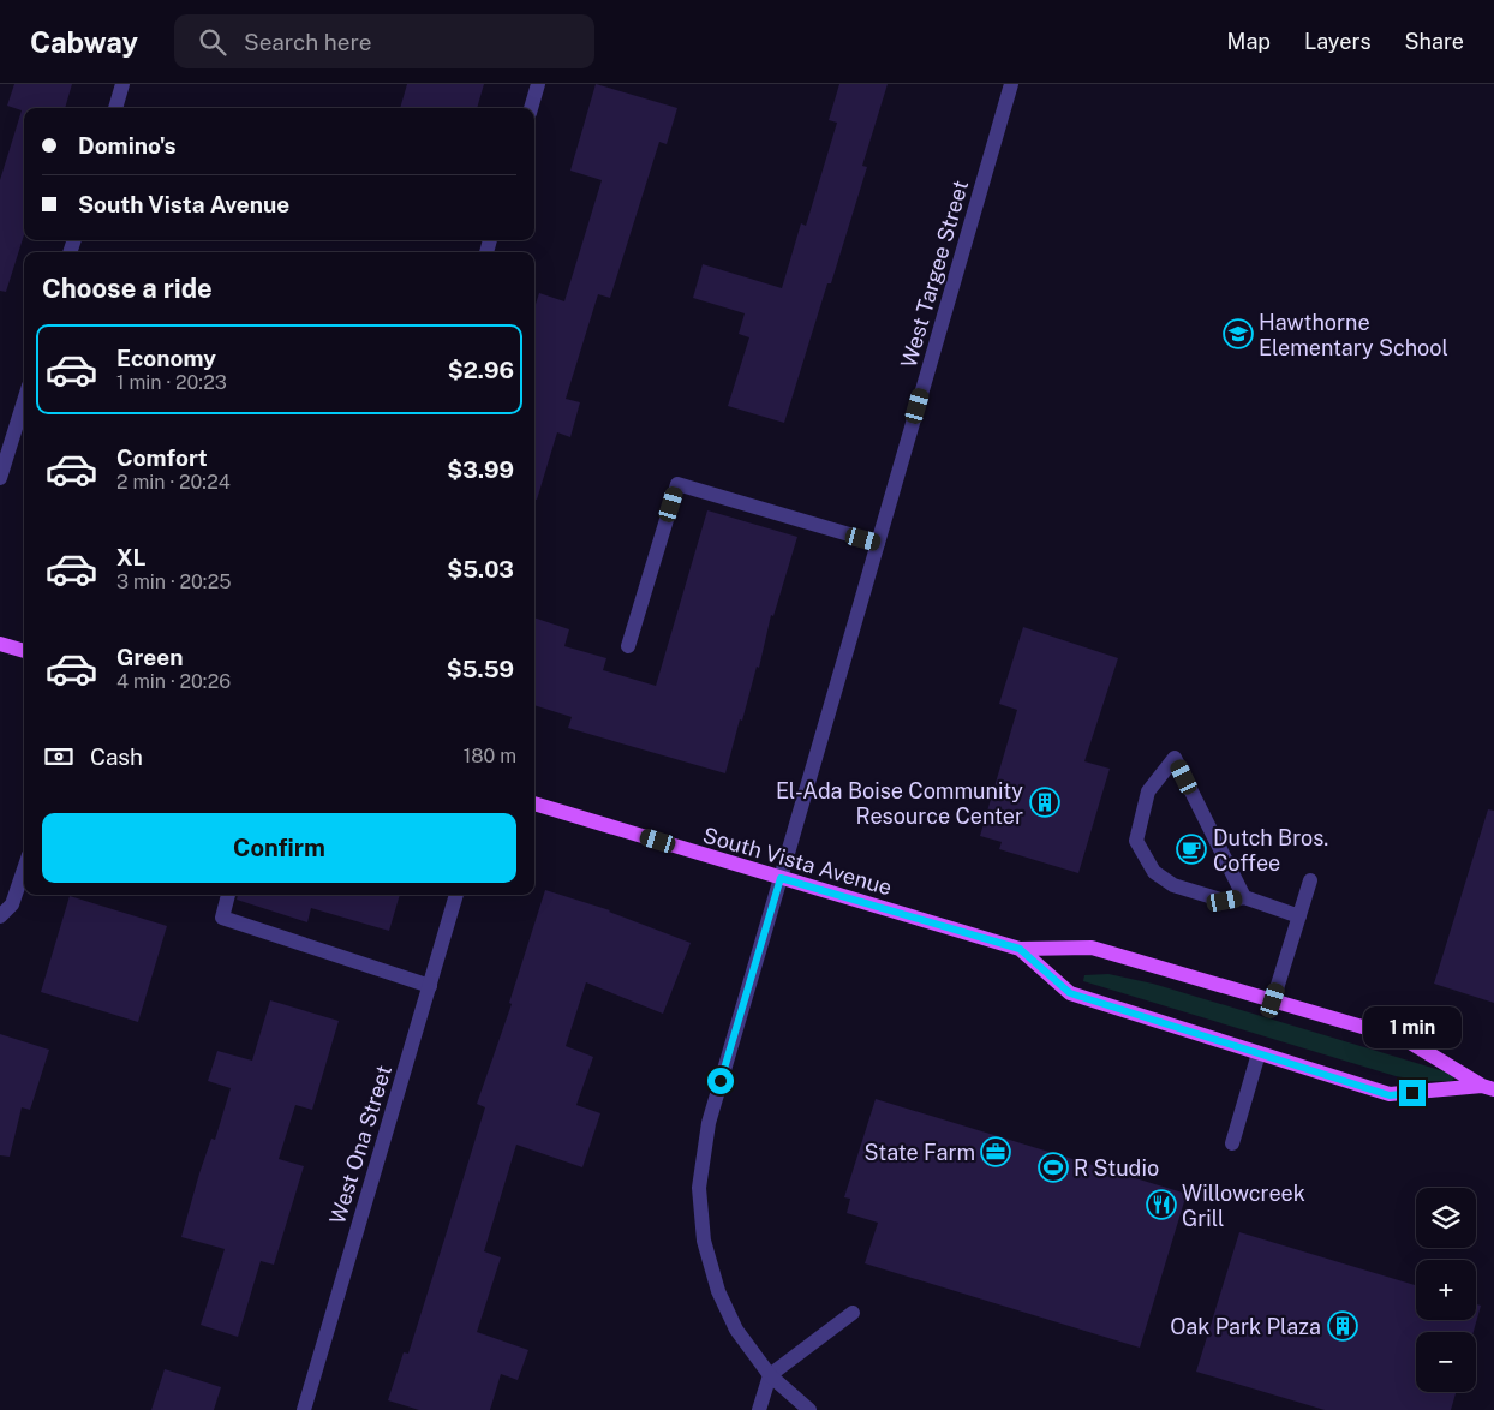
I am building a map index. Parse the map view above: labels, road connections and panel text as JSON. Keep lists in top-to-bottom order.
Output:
{
  "streets": {
    "main road": ["South Vista Avenue"],
    "street": ["West Targee Street", "West Ona Street"]
  },
  "crossings": [
    ["West Targee Street", "South Vista Avenue"]
  ],
  "places": {
    "school or university": ["Hawthorne Elementary School"],
    "building": ["El-Ada Boise Community Resource Center", "Oak Park Plaza"],
    "cafe": ["Dutch Bros. Coffee"],
    "office": ["State Farm"],
    "sports": ["R Studio"],
    "restaurant": ["Willowcreek Grill"]
  },
  "page": {
    "header": "Cabway",
    "search": "Search here",
    "nav": ["Map", "Layers", "Share"],
    "banner": ["Domino's", "South Vista Avenue"],
    "heading": "Choose a ride",
    "list": [
      {
        "name": "Economy",
        "note": "1 min · 20:23",
        "value": "$2.96"
      },
      {
        "name": "Comfort",
        "note": "2 min · 20:24",
        "value": "$3.99"
      },
      {
        "name": "XL",
        "note": "3 min · 20:25",
        "value": "$5.03"
      },
      {
        "name": "Green",
        "note": "4 min · 20:26",
        "value": "$5.59"
      }
    ],
    "pay": ["Cash", "180 m"],
    "buttons": "Confirm",
    "bubble": "1 min",
    "map_buttons": ["+", "−"]
  }
}
